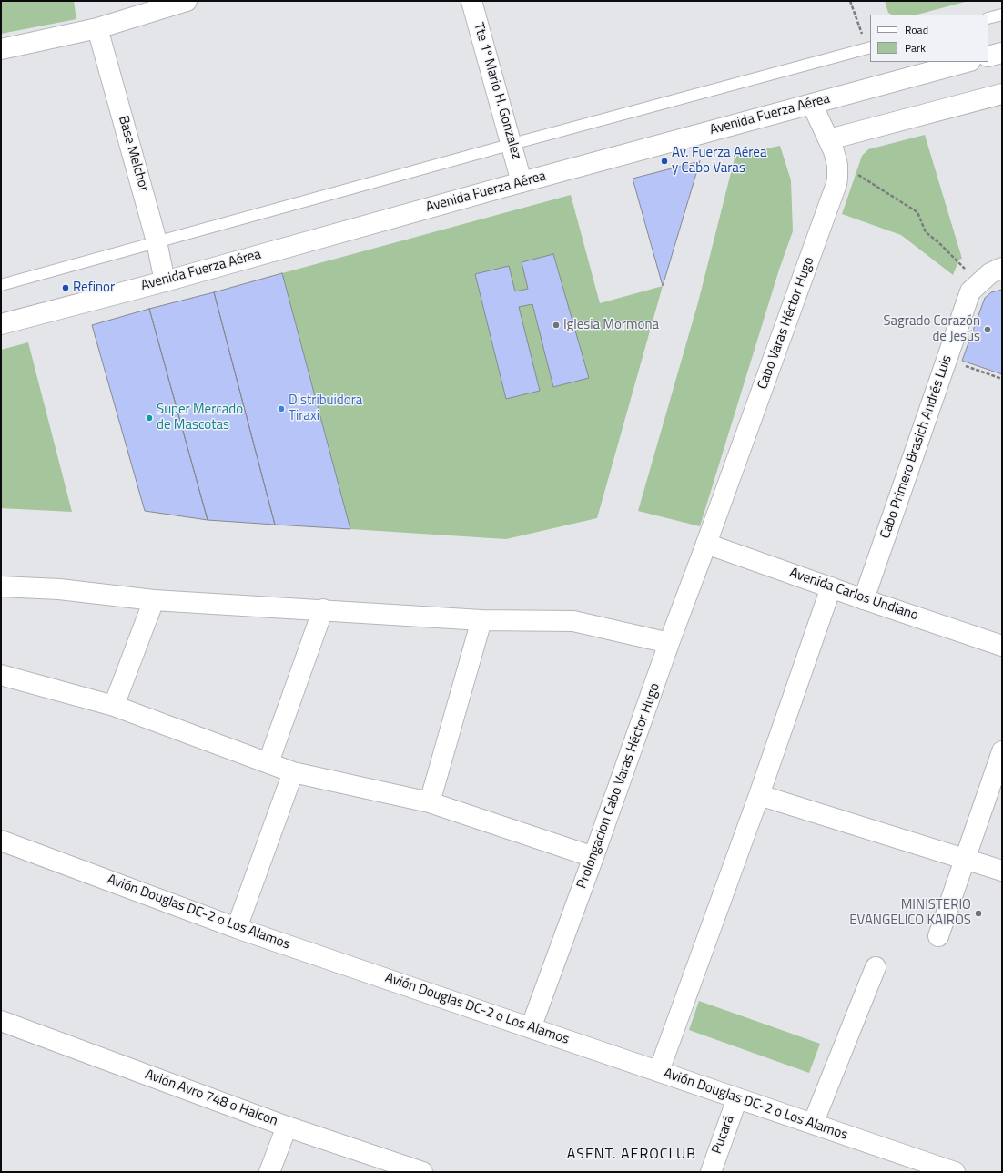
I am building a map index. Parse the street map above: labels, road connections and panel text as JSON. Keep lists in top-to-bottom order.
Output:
{
  "streets": {
    "street": [
      "Tte 1º Mario H. Gonzalez",
      "Avenida Fuerza Aérea",
      "Base Melchor",
      "Cabo Varas Héctor Hugo",
      "Cabo Primero Brasich Andrés Luis",
      "Avenida Carlos Undiano",
      "Prolongacion Cabo Varas Héctor Hugo",
      "Avión Douglas DC-2 o Los Alamos",
      "Avión Avro 748 o Halcon",
      "Pucará"
    ]
  },
  "crossings": [
    ["Tte 1º Mario H. Gonzalez", "Avenida Fuerza Aérea"],
    ["Avenida Fuerza Aérea", "Base Melchor"],
    ["Avenida Fuerza Aérea", "Cabo Varas Héctor Hugo"],
    ["Cabo Varas Héctor Hugo", "Avenida Carlos Undiano"],
    ["Cabo Varas Héctor Hugo", "Prolongacion Cabo Varas Héctor Hugo"],
    ["Cabo Primero Brasich Andrés Luis", "Avenida Carlos Undiano"],
    ["Avenida Carlos Undiano", "Prolongacion Cabo Varas Héctor Hugo"],
    ["Prolongacion Cabo Varas Héctor Hugo", "Avión Douglas DC-2 o Los Alamos"],
    ["Avión Douglas DC-2 o Los Alamos", "Pucará"]
  ],
  "districts": ["ASENT. AEROCLUB"],
  "places": [
    "Av. Fuerza Aérea y Cabo Varas",
    "Refinor",
    "Iglesia Mormona",
    "Sagrado Corazón de Jesús",
    "Distribuidora Tiraxi",
    "Super Mercado de Mascotas",
    "MINISTERIO EVANGELICO KAIROS"
  ],
  "legend": ["Road", "Park"]
}
